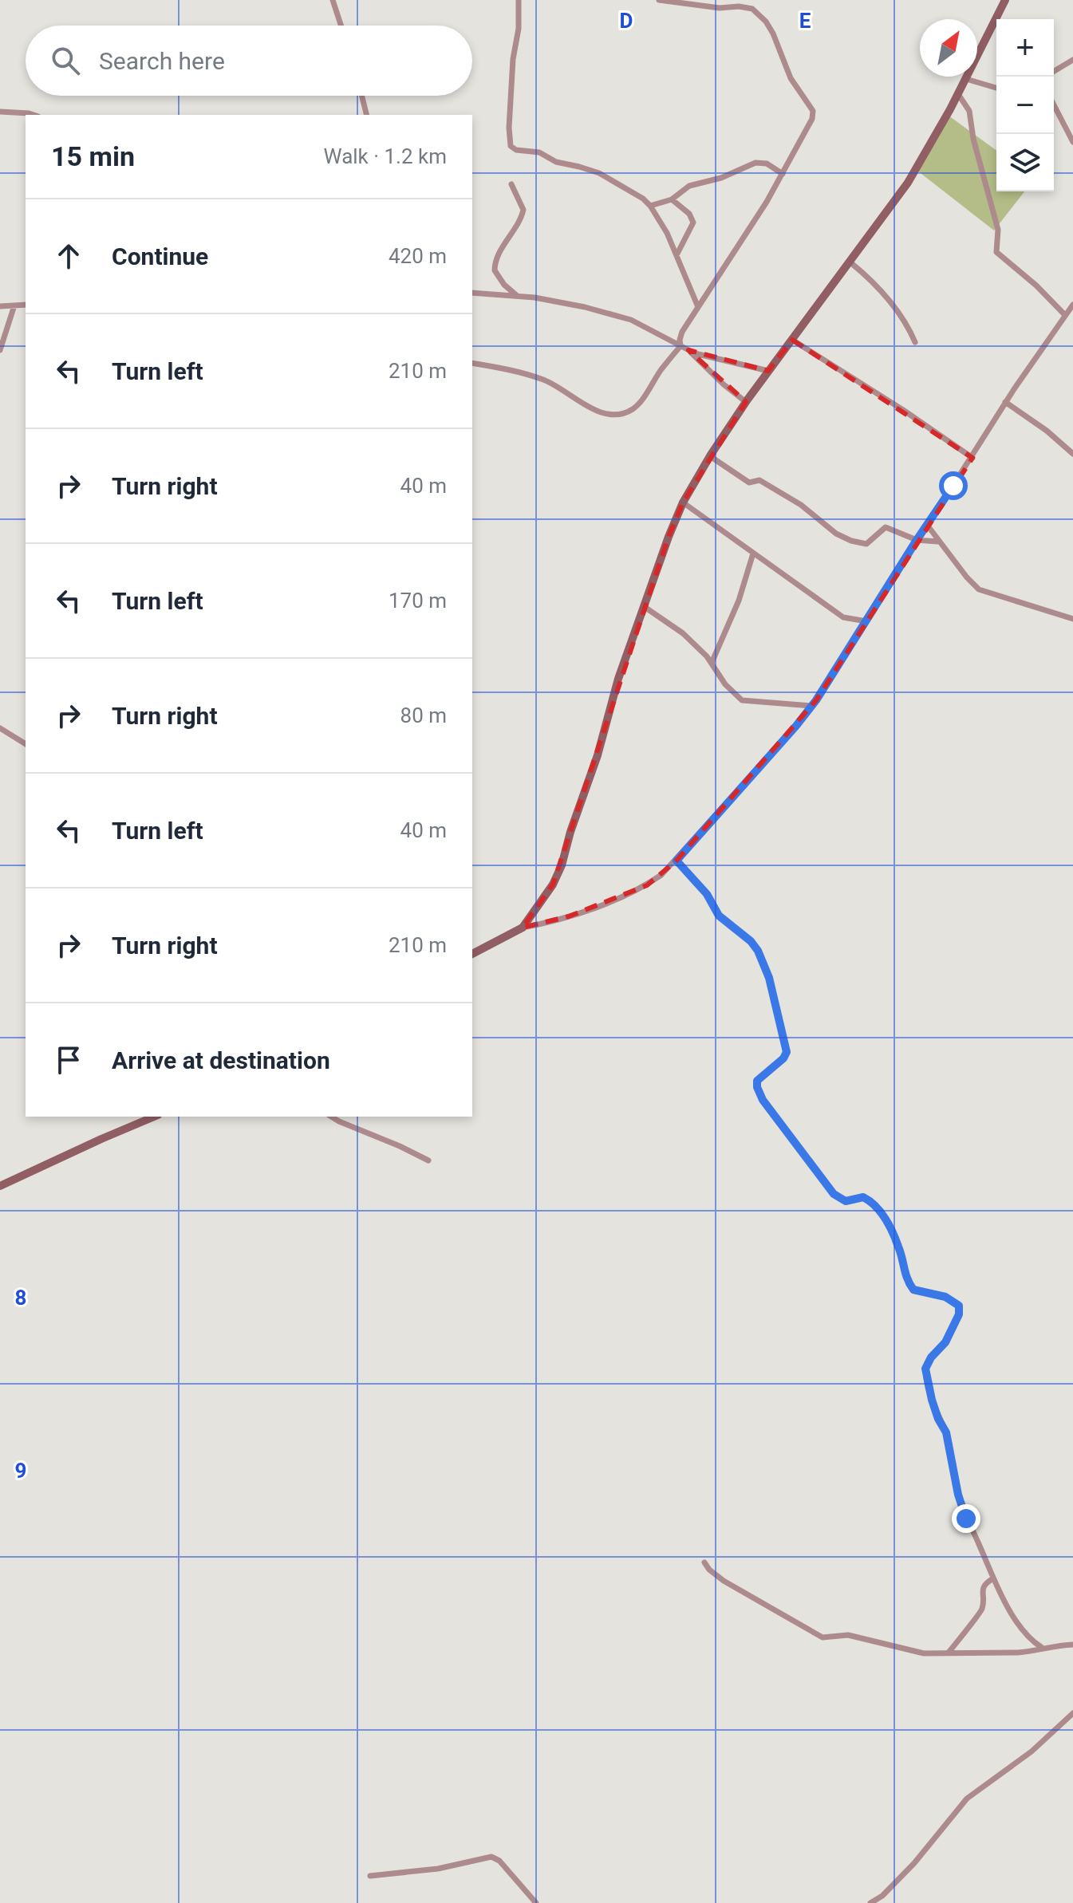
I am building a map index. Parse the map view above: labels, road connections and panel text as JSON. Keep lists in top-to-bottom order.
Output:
{
  "north": "top right",
  "page": {
    "map_buttons": ["+", "−"],
    "search": "Search here",
    "heading": ["15 min", "Walk · 1.2 km"],
    "list": [
      ["Continue", "420 m"],
      ["Turn left", "210 m"],
      ["Turn right", "40 m"],
      ["Turn left", "170 m"],
      ["Turn right", "80 m"],
      ["Turn left", "40 m"],
      ["Turn right", "210 m"],
      "Arrive at destination"
    ]
  },
  "grid": {
    "columns": ["D", "E"],
    "rows": ["8", "9"]
  }
}
